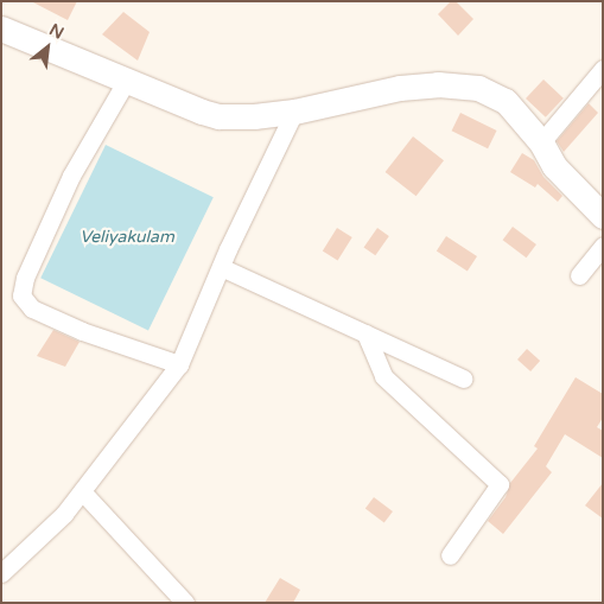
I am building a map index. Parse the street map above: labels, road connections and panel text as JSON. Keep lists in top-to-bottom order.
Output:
{
  "water": ["Veliyakulam"],
  "north": "top right"
}
